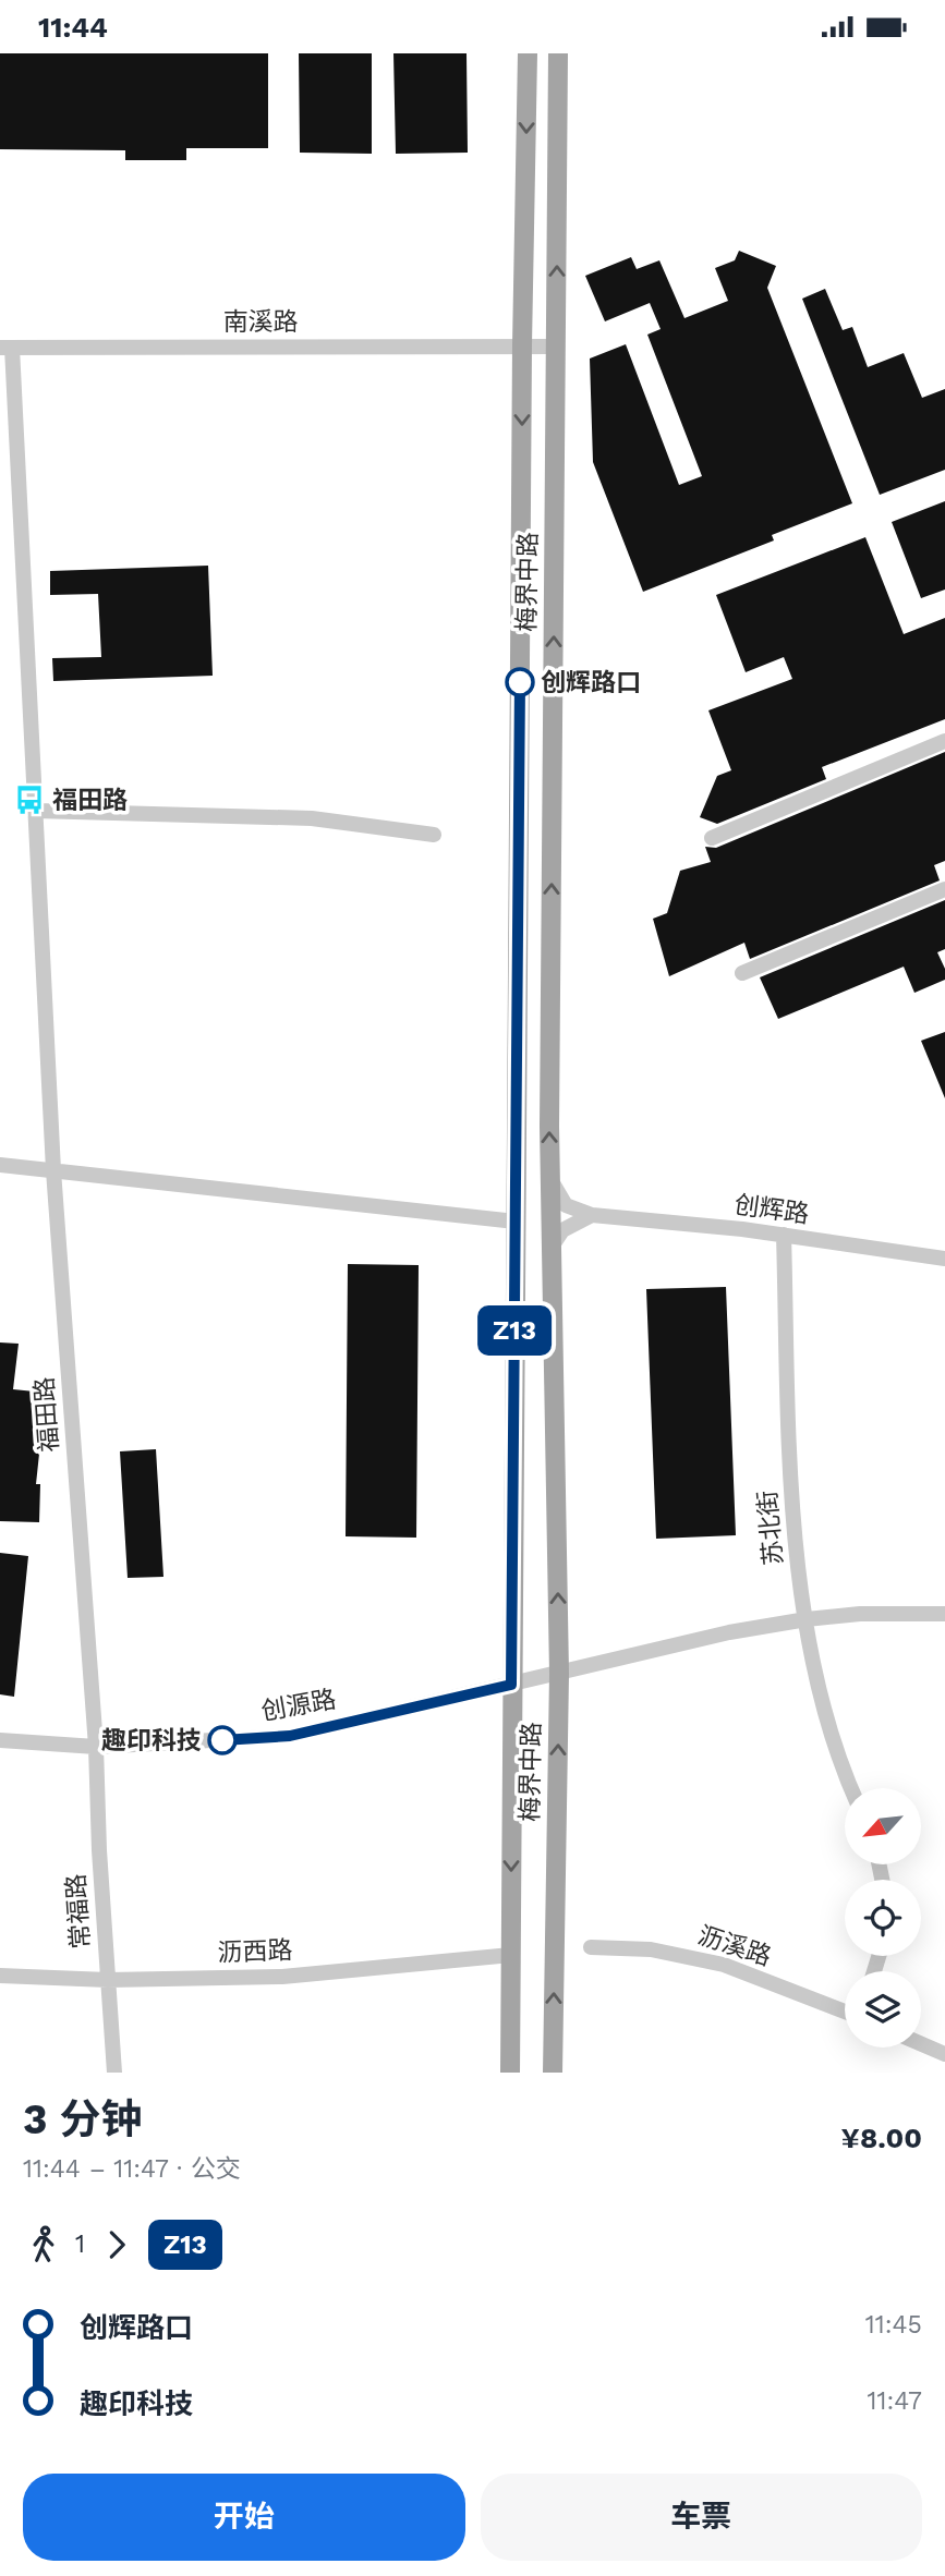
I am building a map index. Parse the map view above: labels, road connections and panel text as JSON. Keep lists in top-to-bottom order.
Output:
{
  "streets": {
    "main road": ["梅界中路"],
    "street": [
      "南溪路",
      "创辉路",
      "福田路",
      "苏北街",
      "创源路",
      "常福路",
      "沥溪路",
      "沥西路"
    ]
  },
  "crossings": [
    ["南溪路", "梅界中路"],
    ["南溪路", "福田路"],
    ["梅界中路", "创源路"],
    ["梅界中路", "沥西路"],
    ["创辉路", "苏北街"],
    ["福田路", "创源路"],
    ["福田路", "常福路"],
    ["创源路", "常福路"],
    ["常福路", "沥西路"]
  ],
  "places": {
    "other": ["创辉路口", "趣印科技"],
    "bus stop": ["福田路"]
  },
  "lines": ["bus line Z13"],
  "north": "bottom left",
  "page": {
    "status": "11:44",
    "on_map": "Z13",
    "heading": ["3 分钟", "11:44 – 11:47 · 公交", "¥8.00"],
    "legs": ["1", "Z13"],
    "list": [
      {
        "name": "创辉路口",
        "value": "11:45"
      },
      {
        "name": "趣印科技",
        "value": "11:47"
      }
    ],
    "buttons": ["开始", "车票"]
  }
}
